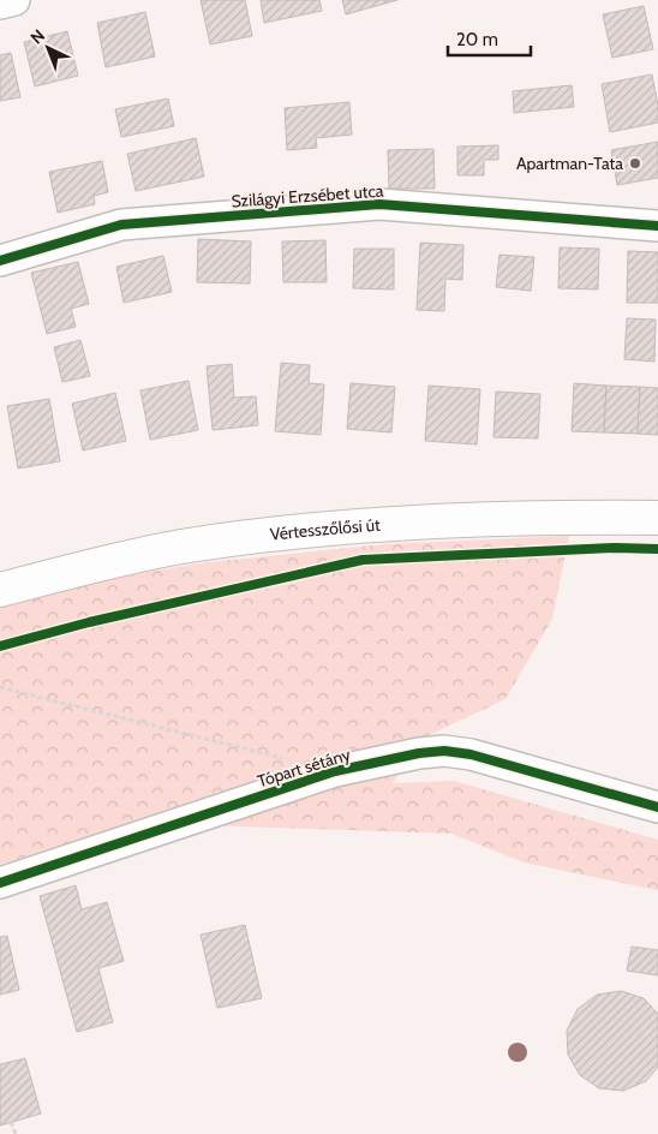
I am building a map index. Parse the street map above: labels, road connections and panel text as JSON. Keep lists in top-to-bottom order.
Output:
{
  "streets": {
    "main road": ["Vértesszőlősi út"],
    "street": ["Szilágyi Erzsébet utca", "Tópart sétány"]
  },
  "places": ["Apartman-Tata"],
  "scale_bar": "20 m",
  "north": "top left"
}
